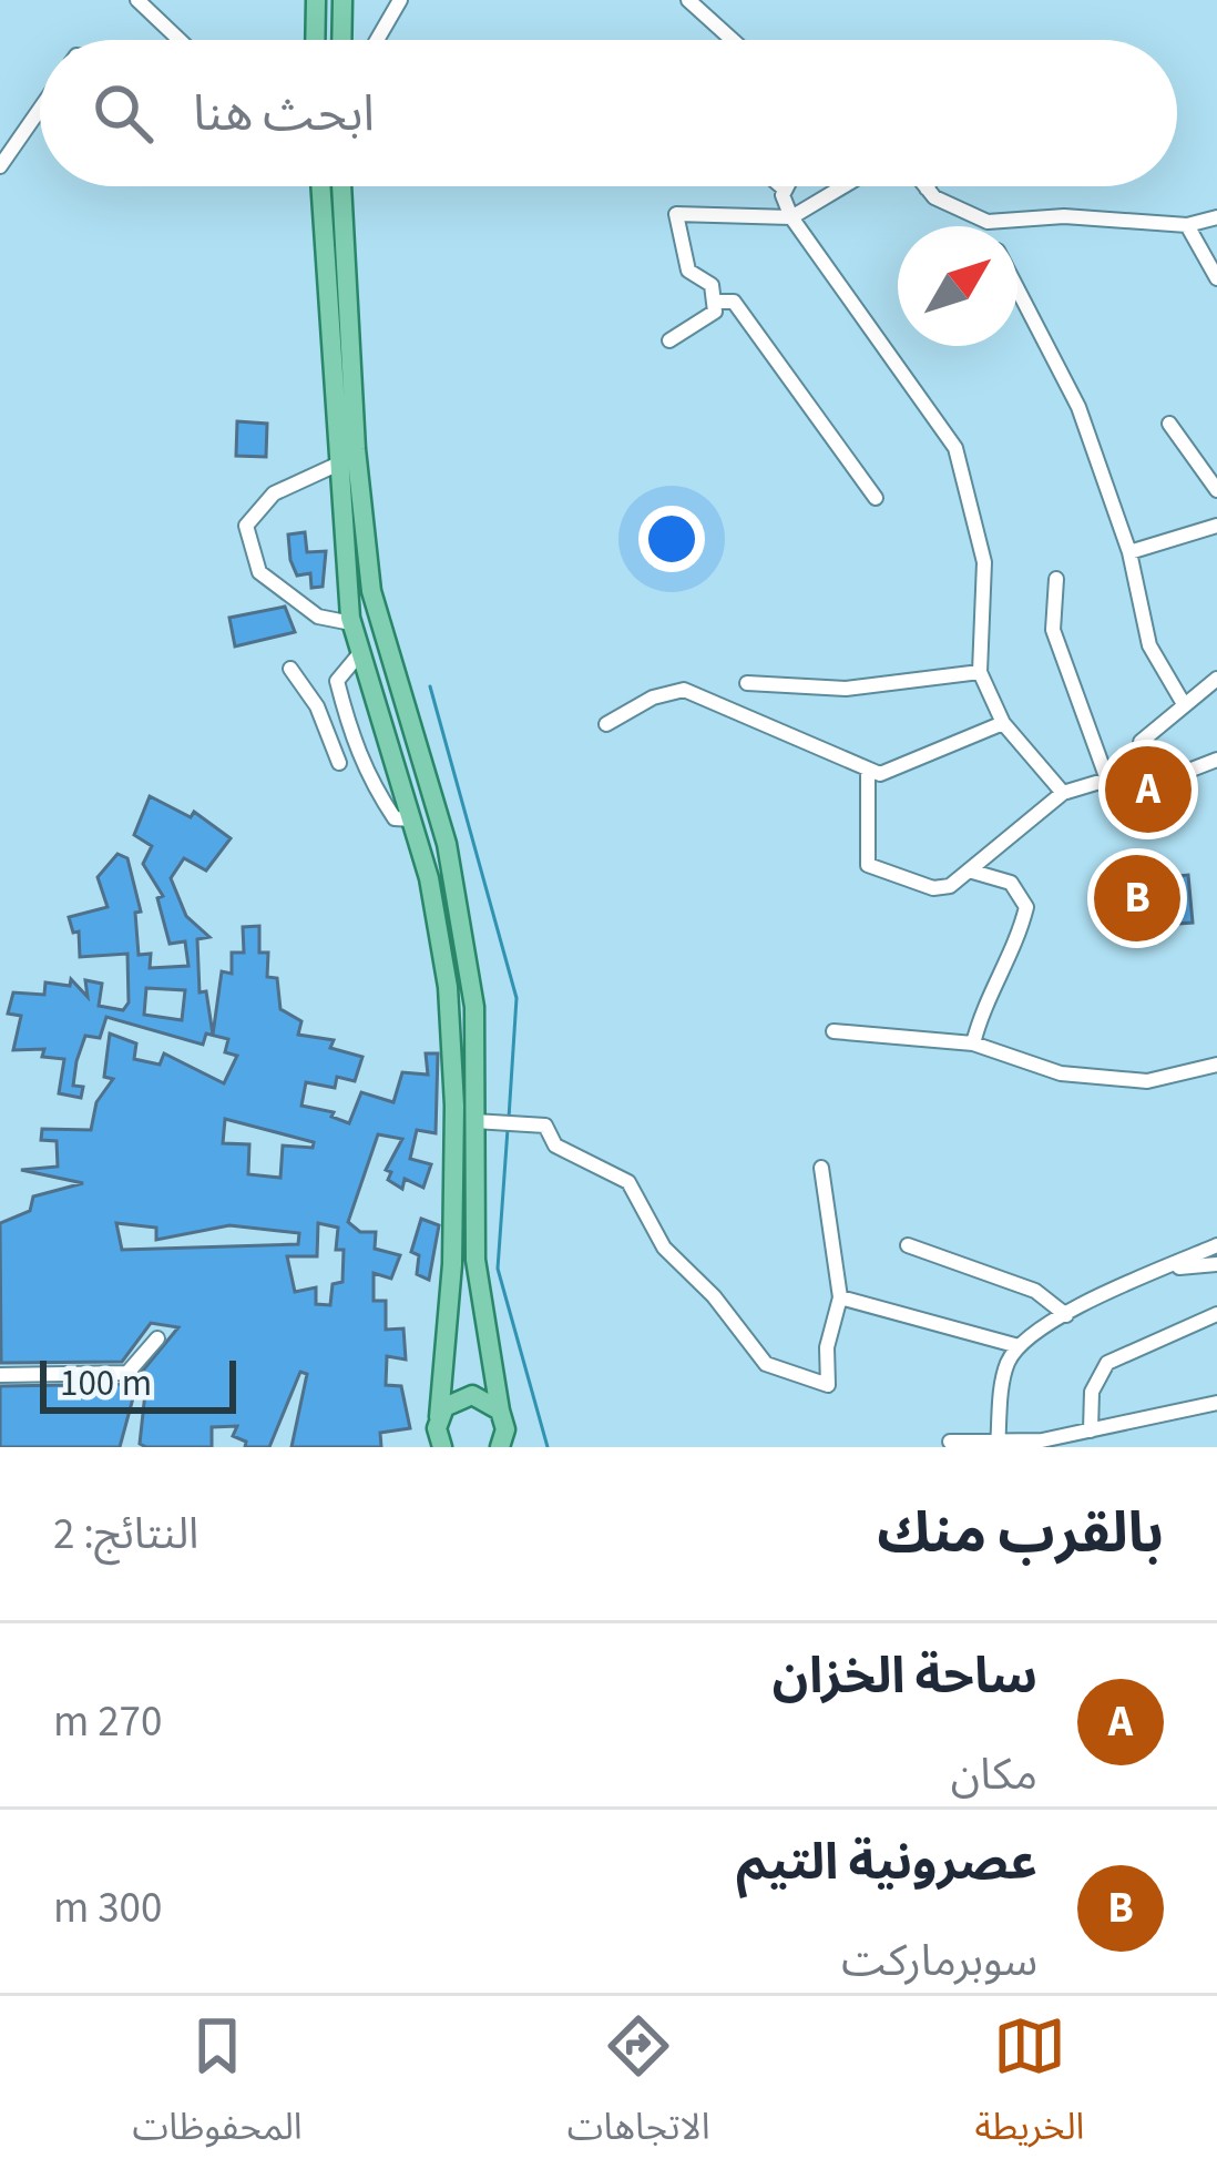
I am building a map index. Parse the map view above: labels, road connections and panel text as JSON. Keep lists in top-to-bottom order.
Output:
{
  "scale_bar": "100 m",
  "north": "top right",
  "page": {
    "search": "ابحث هنا",
    "pins": ["A", "B"],
    "scale": "100 m",
    "heading": ["بالقرب منك", "النتائج: 2"],
    "list": [
      {
        "mark": "A",
        "name": "ساحة الخزان",
        "note": "مكان",
        "value": "270 m"
      },
      {
        "mark": "B",
        "name": "عصرونية التيم",
        "note": "سوبرماركت",
        "value": "300 m"
      }
    ],
    "nav": ["الخريطة", "الاتجاهات", "المحفوظات"]
  }
}
